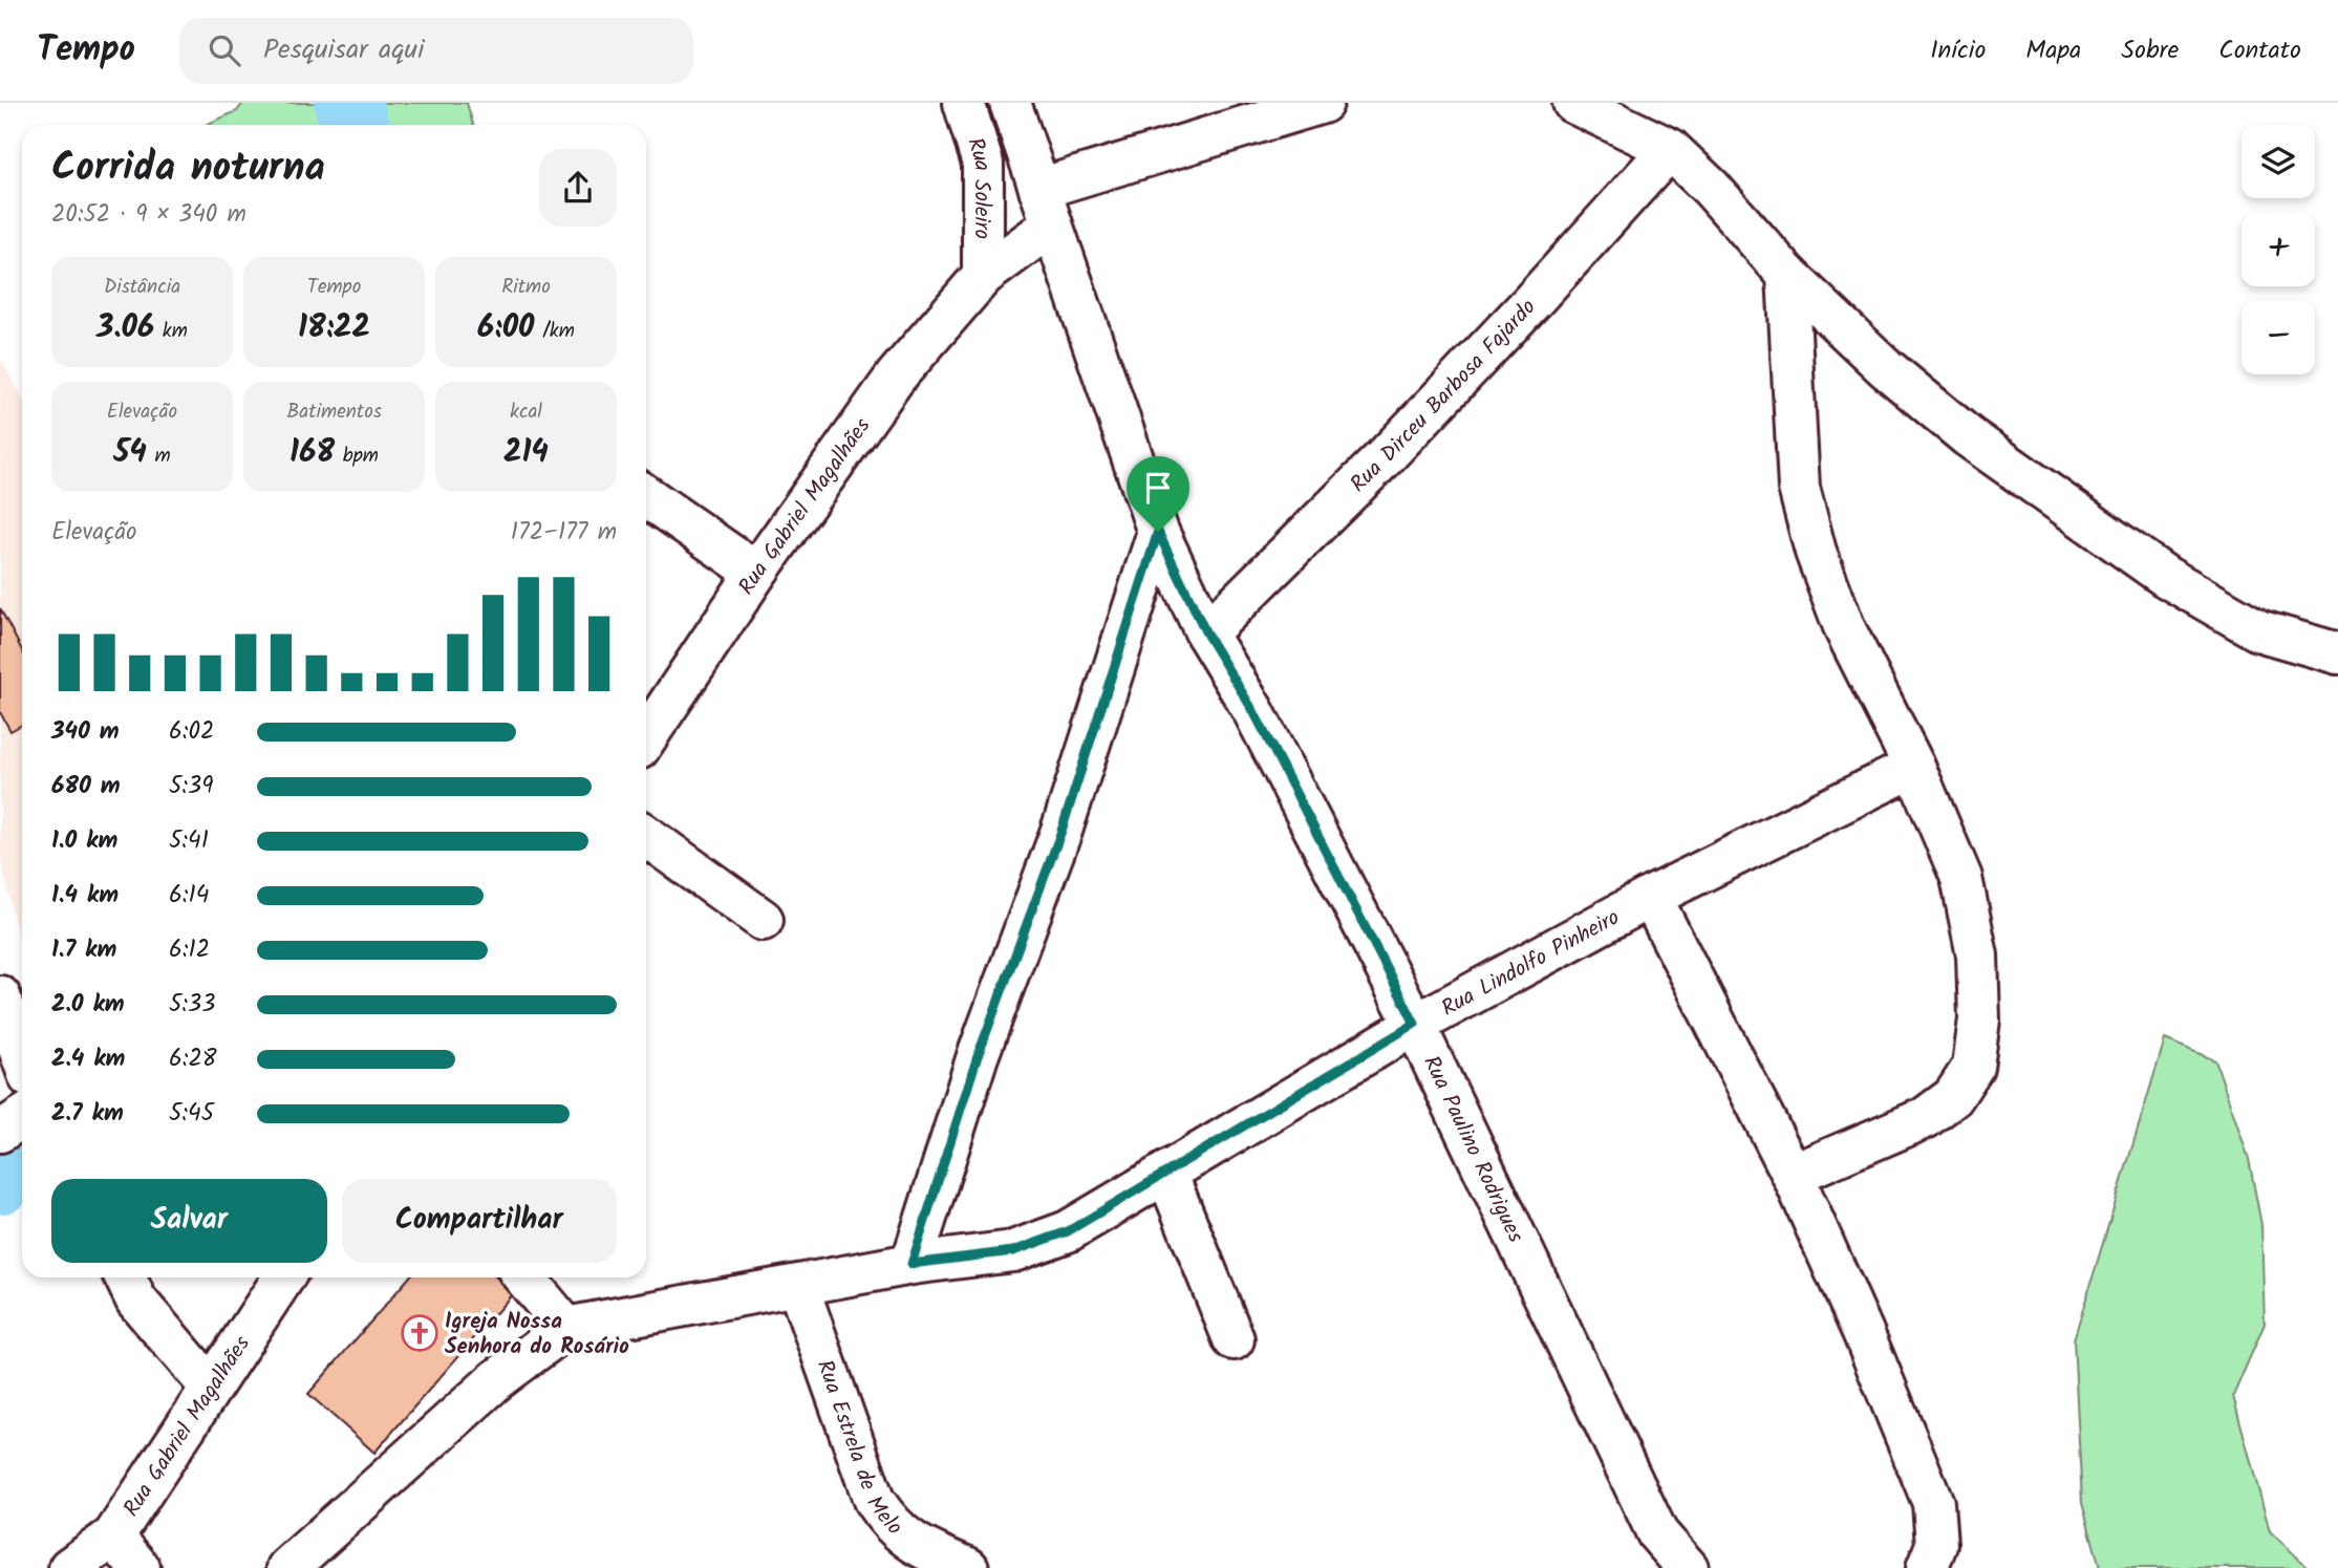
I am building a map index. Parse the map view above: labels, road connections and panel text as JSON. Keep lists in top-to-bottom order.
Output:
{
  "streets": {
    "street": [
      "Rua Soleiro",
      "Rua Dirceu Barbosa Fajardo",
      "Rua Gabriel Magalhães",
      "Rua Lindolfo Pinheiro",
      "Rua Paulino Rodrigues",
      "Rua Estrela de Melo"
    ]
  },
  "crossings": [
    ["Rua Soleiro", "Rua Gabriel Magalhães"],
    ["Rua Dirceu Barbosa Fajardo", "Rua Paulino Rodrigues"],
    ["Rua Gabriel Magalhães", "Rua Paulino Rodrigues"],
    ["Rua Lindolfo Pinheiro", "Rua Paulino Rodrigues"],
    ["Rua Lindolfo Pinheiro", "Rua Estrela de Melo"]
  ],
  "places": {
    "church": ["Igreja Nossa Senhora do Rosário"]
  },
  "page": {
    "header": "Tempo",
    "search": "Pesquisar aqui",
    "nav": [
      "Início",
      "Mapa",
      "Sobre",
      "Contato"
    ],
    "map_buttons": ["+", "−"],
    "heading": ["Corrida noturna", "20:52 · 9 × 340 m"],
    "stats": [
      ["Distância", "3.06 km"],
      ["Tempo", "18:22"],
      ["Ritmo", "6:00 /km"],
      ["Elevação", "54 m"],
      ["Batimentos", "168 bpm"],
      ["kcal", "214"]
    ],
    "chart": ["Elevação", "172–177 m"],
    "list": [
      {
        "name": "340 m",
        "note": "6:02"
      },
      {
        "name": "680 m",
        "note": "5:39"
      },
      {
        "name": "1.0 km",
        "note": "5:41"
      },
      {
        "name": "1.4 km",
        "note": "6:14"
      },
      {
        "name": "1.7 km",
        "note": "6:12"
      },
      {
        "name": "2.0 km",
        "note": "5:33"
      },
      {
        "name": "2.4 km",
        "note": "6:28"
      },
      {
        "name": "2.7 km",
        "note": "5:45"
      }
    ],
    "buttons": ["Salvar", "Compartilhar"]
  }
}
